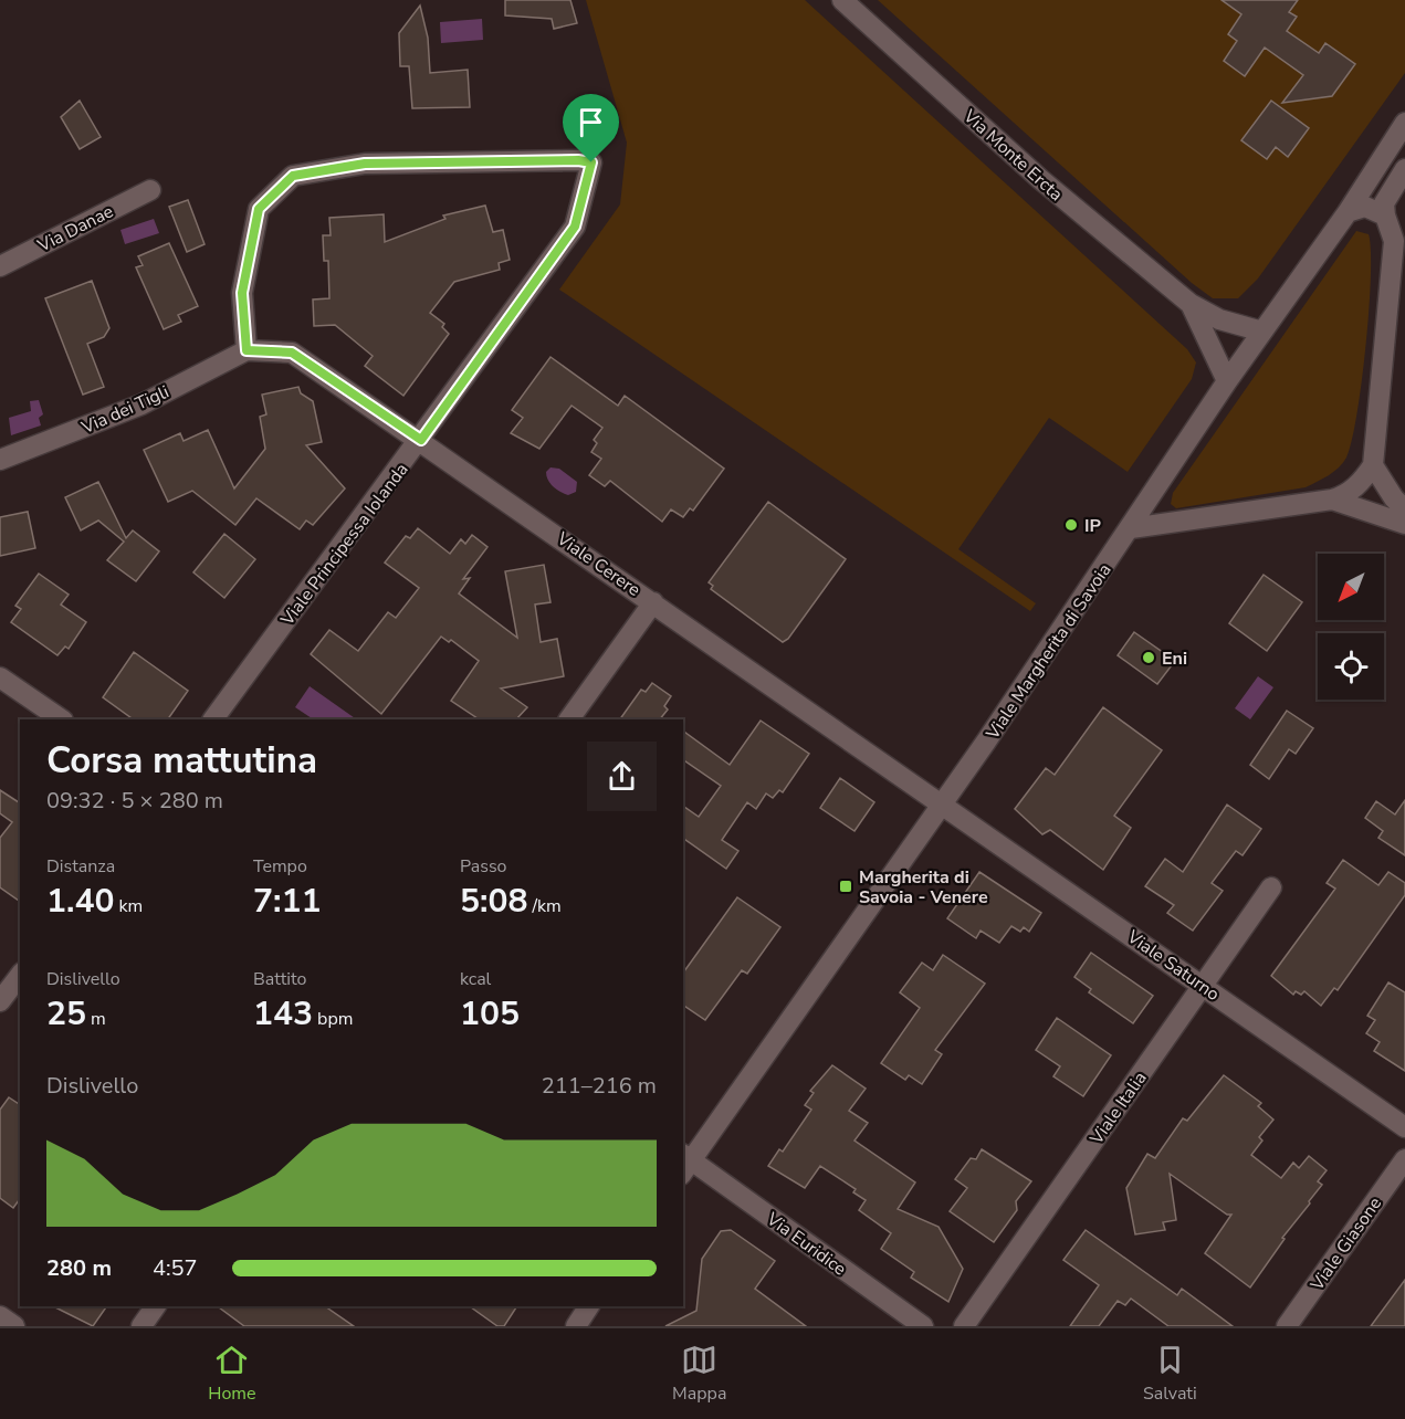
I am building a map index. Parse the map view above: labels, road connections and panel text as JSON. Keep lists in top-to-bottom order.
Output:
{
  "streets": {
    "street": [
      "Via Monte Ercta",
      "Via Danae",
      "Via dei Tigli",
      "Viale Principessa Iolanda",
      "Viale Cerere",
      "Viale Margherita di Savoia",
      "Viale Saturno",
      "Viale Italia",
      "Via Euridice",
      "Viale Giasone"
    ]
  },
  "crossings": [
    ["Via dei Tigli", "Viale Principessa Iolanda"],
    ["Via dei Tigli", "Viale Cerere"],
    ["Viale Principessa Iolanda", "Viale Cerere"],
    ["Viale Cerere", "Viale Margherita di Savoia"],
    ["Viale Cerere", "Viale Saturno"],
    ["Viale Margherita di Savoia", "Viale Saturno"],
    ["Viale Margherita di Savoia", "Via Euridice"],
    ["Viale Saturno", "Viale Italia"]
  ],
  "places": {
    "other": ["IP", "Eni"],
    "transit": ["Margherita di Savoia - Venere"]
  },
  "north": "bottom left",
  "page": {
    "heading": ["Corsa mattutina", "09:32 · 5 × 280 m"],
    "stats": [
      ["Distanza", "1.40 km"],
      ["Tempo", "7:11"],
      ["Passo", "5:08 /km"],
      ["Dislivello", "25 m"],
      ["Battito", "143 bpm"],
      ["kcal", "105"]
    ],
    "chart": ["Dislivello", "211–216 m"],
    "list": [
      {
        "name": "280 m",
        "note": "4:57"
      }
    ],
    "tabs": ["Home", "Mappa", "Salvati"]
  }
}
